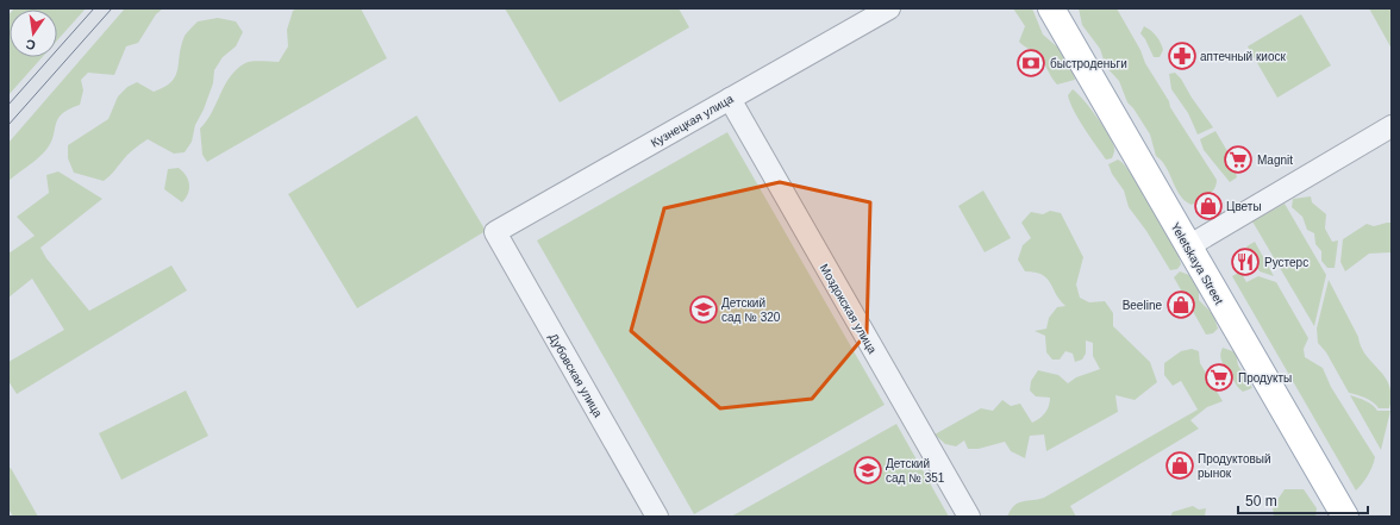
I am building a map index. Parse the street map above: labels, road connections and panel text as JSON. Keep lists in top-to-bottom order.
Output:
{
  "streets": {
    "main road": ["Yeletskaya Street"],
    "street": ["Кузнецкая улица", "Моздокская улица", "Дубовская улица"]
  },
  "crossings": [
    ["Кузнецкая улица", "Моздокская улица"],
    ["Кузнецкая улица", "Дубовская улица"]
  ],
  "places": {
    "pharmacy": ["аптечный киоск"],
    "bank": ["быстроденьги"],
    "supermarket": ["Magnit", "Продукты"],
    "shop": ["Цветы", "Beeline", "Продуктовый рынок"],
    "restaurant": ["Рустерс"],
    "school or university": ["Детский сад № 320", "Детский сад № 351"]
  },
  "scale_bar": "50 m",
  "north": "bottom"
}
